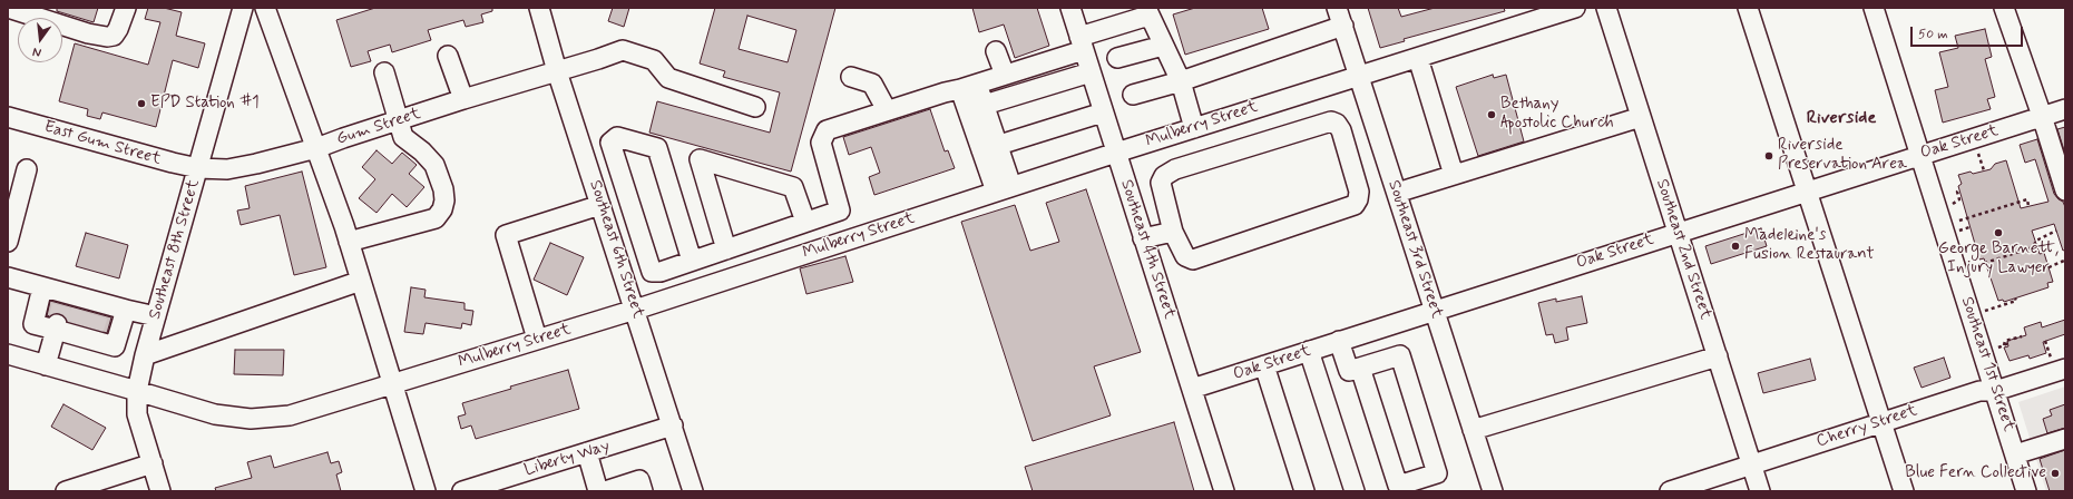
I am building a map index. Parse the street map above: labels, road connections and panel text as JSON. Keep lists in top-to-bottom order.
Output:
{
  "streets": {
    "street": [
      "Mulberry Street",
      "Gum Street",
      "Oak Street",
      "East Gum Street",
      "Southeast 8th Street",
      "Southeast 6th Street",
      "Southeast 4th Street",
      "Southeast 3rd Street",
      "Southeast 2nd Street",
      "Southeast 1st Street",
      "Cherry Street",
      "Liberty Way"
    ]
  },
  "crossings": [
    ["Mulberry Street", "Southeast 8th Street"],
    ["Mulberry Street", "Southeast 6th Street"],
    ["Mulberry Street", "Southeast 4th Street"],
    ["Mulberry Street", "Southeast 3rd Street"],
    ["Gum Street", "East Gum Street"],
    ["Gum Street", "Southeast 8th Street"],
    ["Gum Street", "Southeast 6th Street"],
    ["Oak Street", "Southeast 4th Street"],
    ["Oak Street", "Southeast 3rd Street"],
    ["Oak Street", "Southeast 2nd Street"],
    ["Oak Street", "Southeast 1st Street"],
    ["East Gum Street", "Southeast 8th Street"],
    ["Southeast 6th Street", "Liberty Way"],
    ["Southeast 2nd Street", "Cherry Street"],
    ["Southeast 1st Street", "Cherry Street"]
  ],
  "districts": ["Riverside"],
  "places": [
    "EPD Station #1",
    "Bethany Apostolic Church",
    "Riverside Preservation Area",
    "George Barnett, Injury Lawyer",
    "Madeleine's Fusion Restaurant",
    "Blue Fern Collective"
  ],
  "scale_bar": "50 m",
  "north": "bottom"
}
